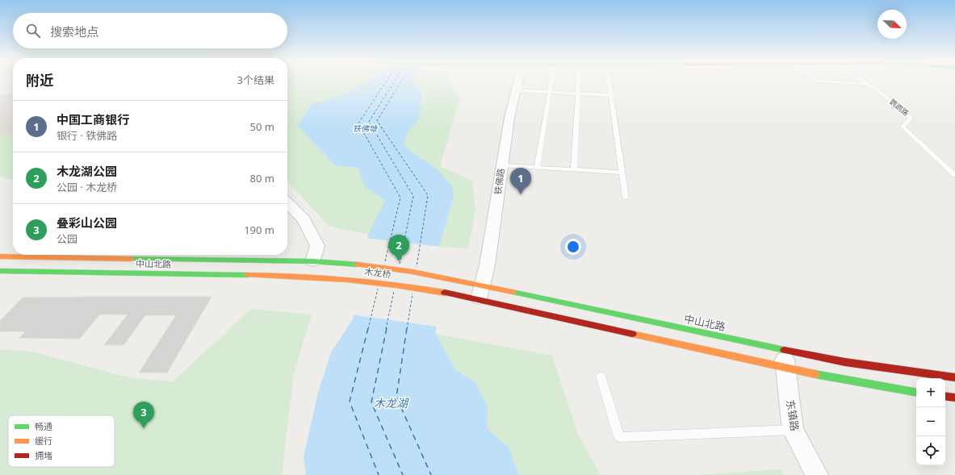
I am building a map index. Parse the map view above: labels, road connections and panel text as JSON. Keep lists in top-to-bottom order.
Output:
{
  "streets": {
    "main road": ["中山北路", "木龙桥"],
    "street": ["铁佛路", "东镇路"],
    "lane": ["鹦鹉路"]
  },
  "crossings": [
    ["铁佛路", "中山北路"],
    ["中山北路", "木龙桥"],
    ["中山北路", "东镇路"]
  ],
  "water": ["铁佛塘", "木龙湖"],
  "legend": ["畅通", "缓行", "拥堵"],
  "north": "bottom right",
  "page": {
    "search": "搜索地点",
    "heading": ["附近", "3个结果"],
    "list": [
      {
        "mark": "1",
        "name": "中国工商银行",
        "note": "银行 · 铁佛路",
        "value": "50 m"
      },
      {
        "mark": "2",
        "name": "木龙湖公园",
        "note": "公园 · 木龙桥",
        "value": "80 m"
      },
      {
        "mark": "3",
        "name": "叠彩山公园",
        "note": "公园",
        "value": "190 m"
      }
    ],
    "pins": ["1", "2", "3"],
    "map_buttons": ["+", "−"]
  }
}
